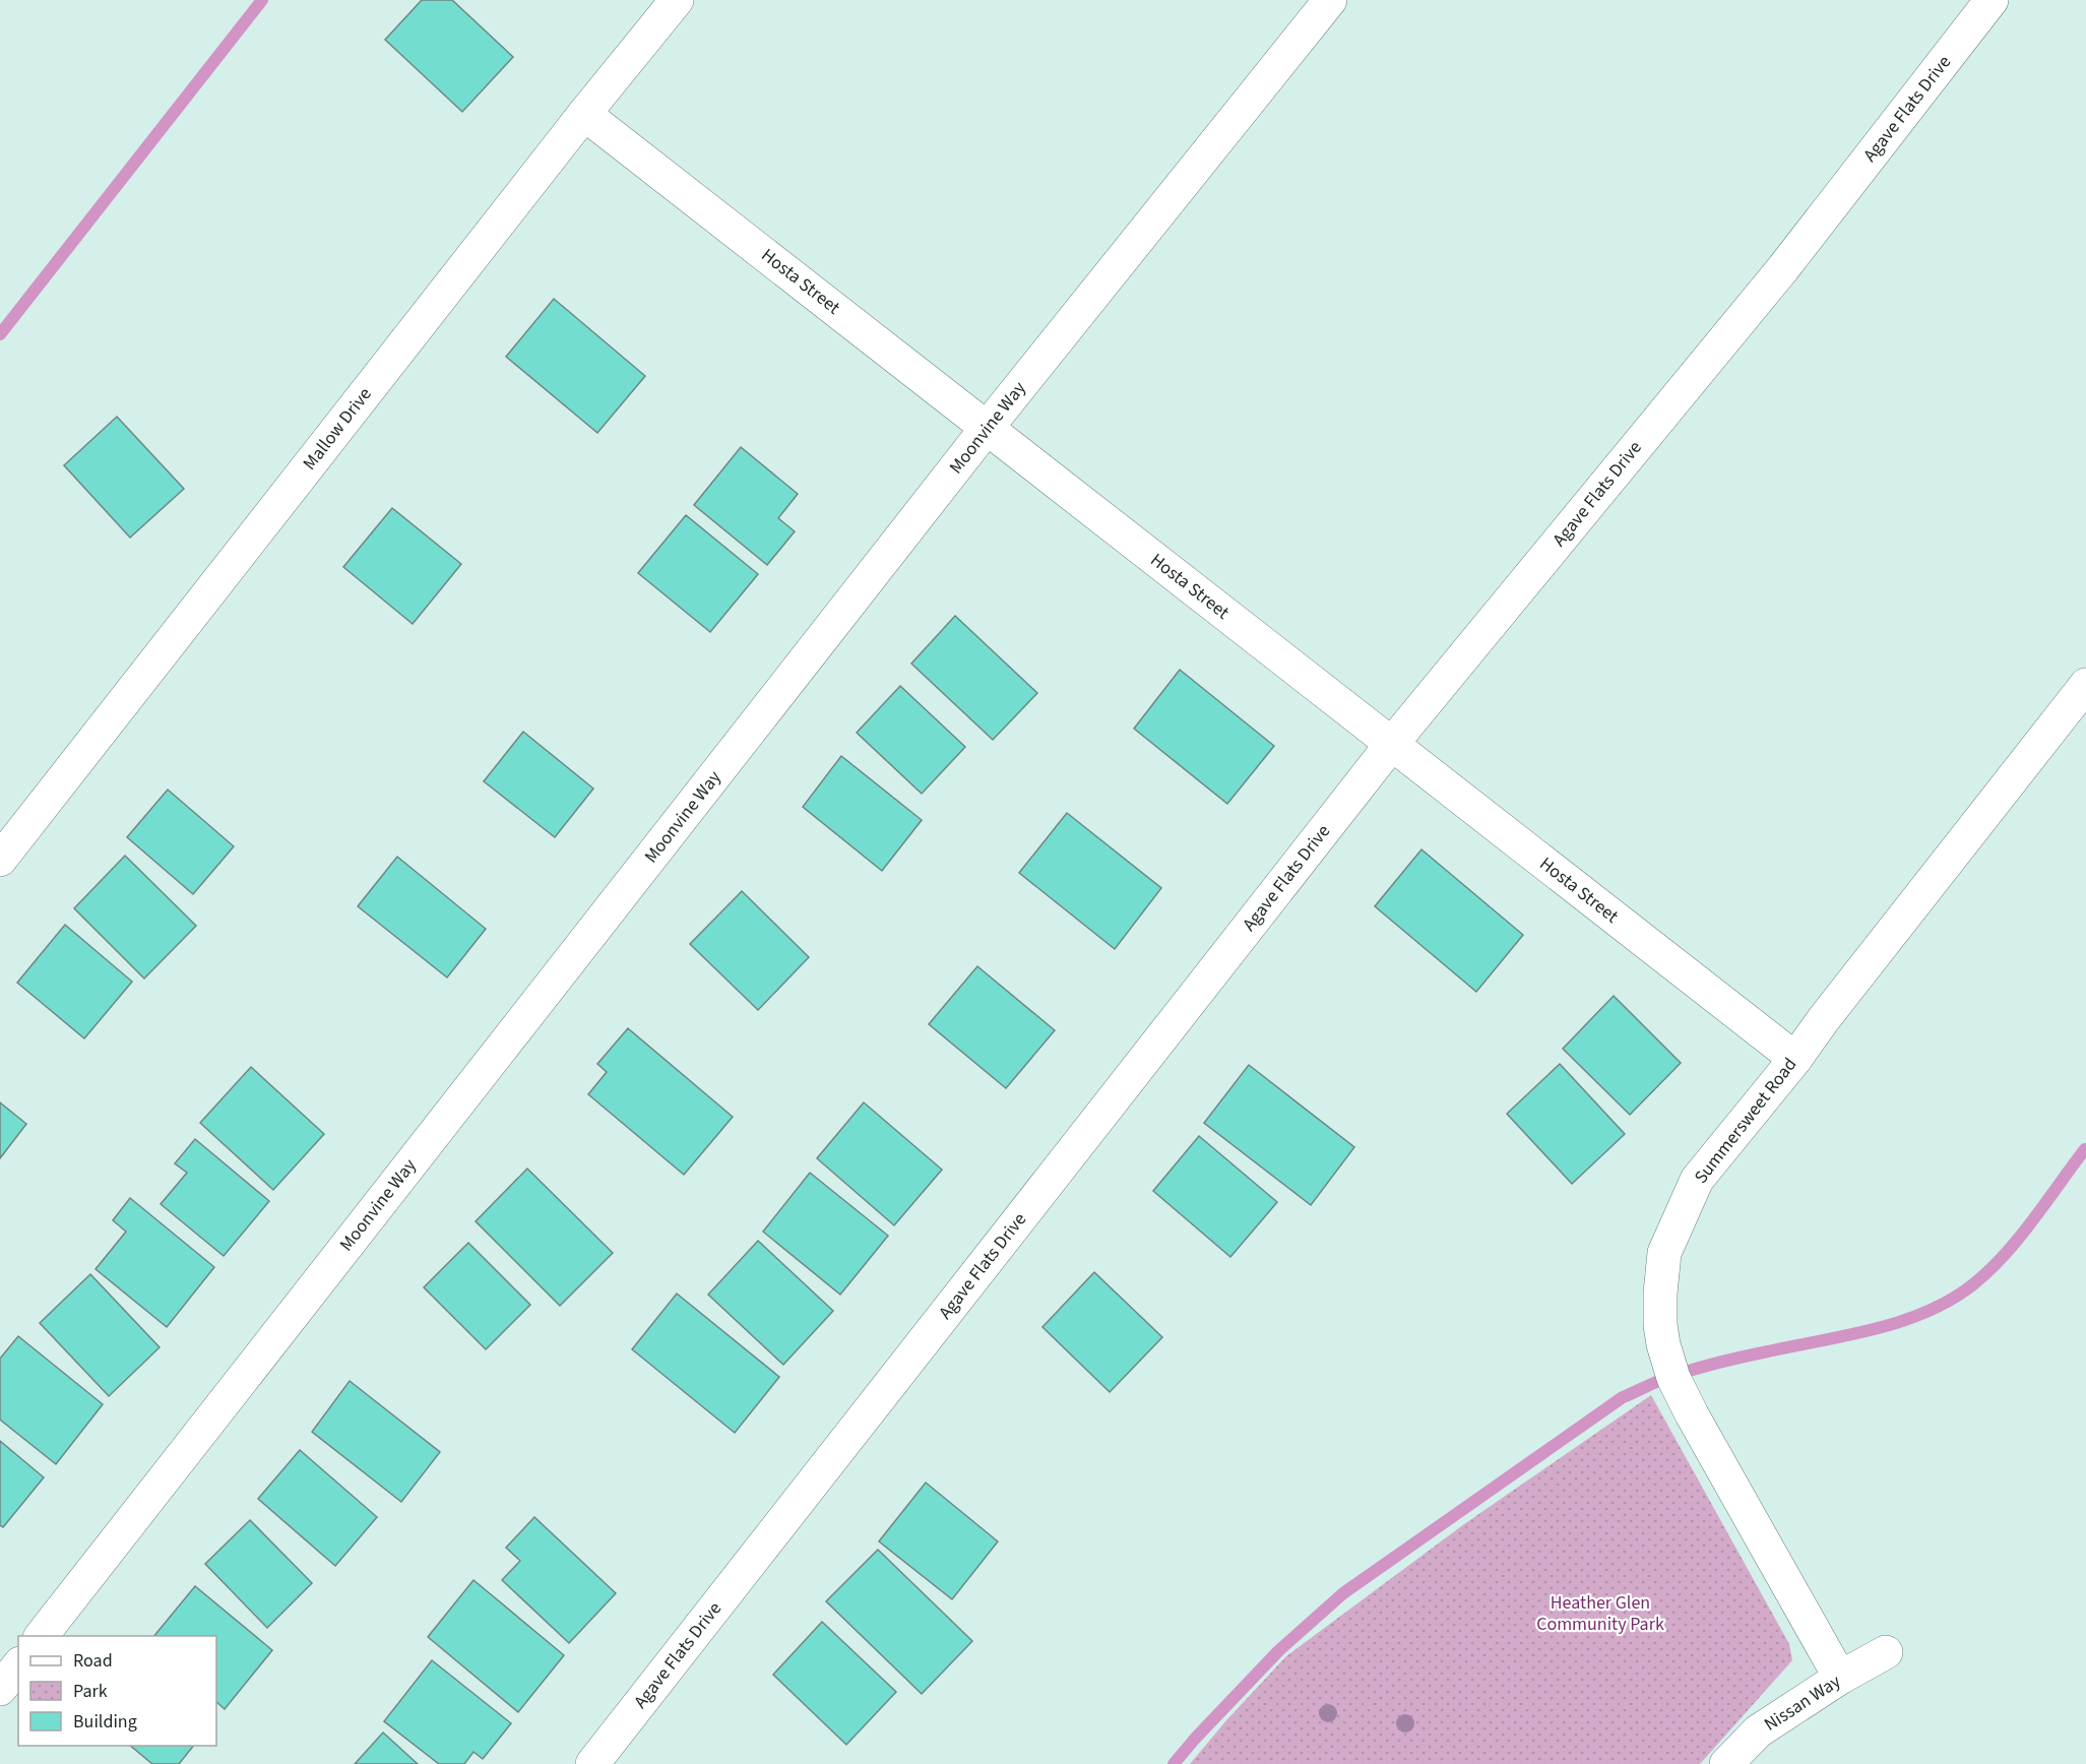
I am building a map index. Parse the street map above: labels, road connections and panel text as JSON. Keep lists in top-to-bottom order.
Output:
{
  "streets": {
    "street": [
      "Agave Flats Drive",
      "Hosta Street",
      "Moonvine Way",
      "Mallow Drive",
      "Summersweet Road",
      "Nissan Way"
    ]
  },
  "crossings": [
    ["Agave Flats Drive", "Hosta Street"],
    ["Hosta Street", "Moonvine Way"],
    ["Hosta Street", "Mallow Drive"],
    ["Hosta Street", "Summersweet Road"],
    ["Summersweet Road", "Nissan Way"]
  ],
  "parks": ["Heather Glen Community Park"],
  "legend": ["Road", "Park", "Building"]
}
